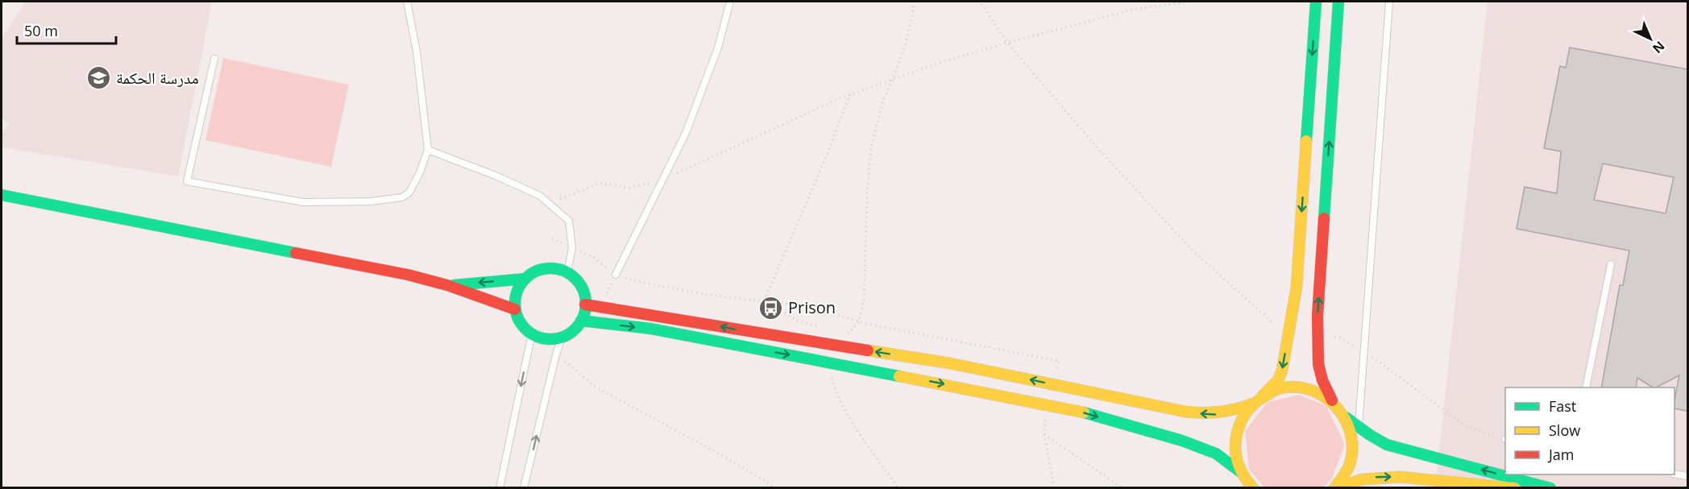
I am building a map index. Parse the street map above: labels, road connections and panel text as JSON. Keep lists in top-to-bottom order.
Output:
{
  "places": {
    "school or university": ["مدرسة الحكمة"],
    "bus stop": ["Prison"]
  },
  "legend": ["Fast", "Slow", "Jam"],
  "scale_bar": "50 m",
  "north": "bottom right"
}
